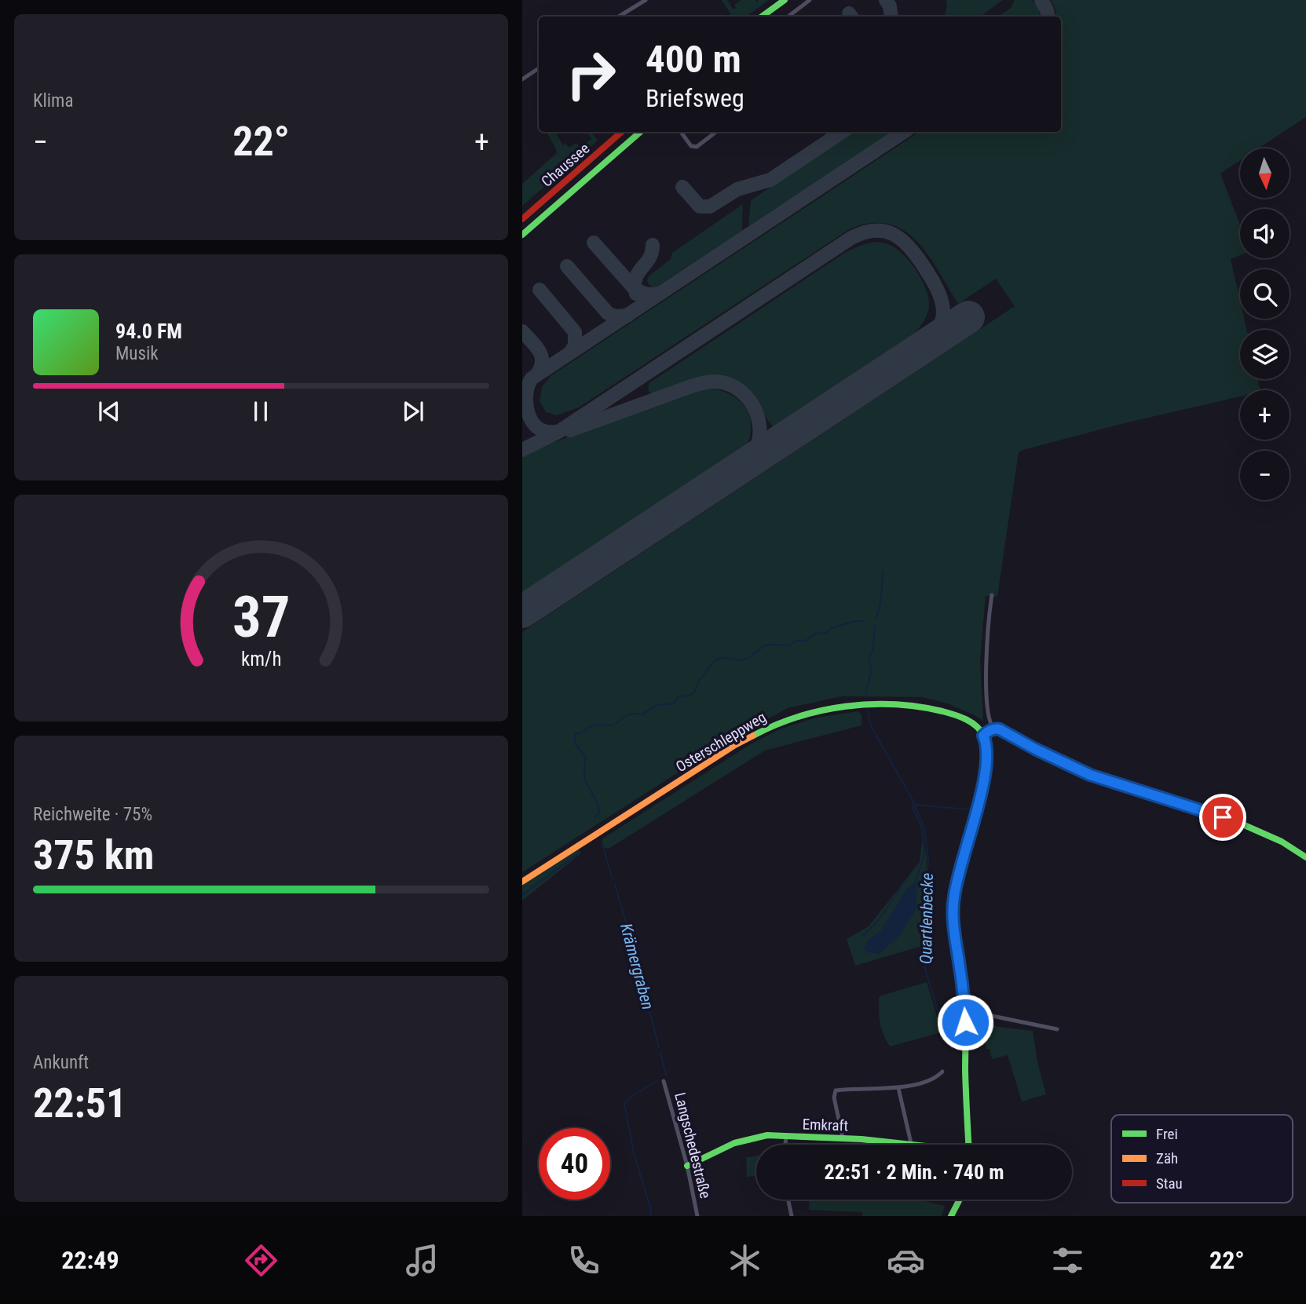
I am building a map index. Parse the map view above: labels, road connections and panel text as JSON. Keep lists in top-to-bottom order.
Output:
{
  "streets": {
    "street": [
      "Chaussee",
      "Osterschleppweg",
      "Emkraft",
      "Langschedestraße"
    ]
  },
  "crossings": [
    ["Emkraft", "Langschedestraße"]
  ],
  "water": ["Quartlenbecke", "Krämergraben"],
  "legend": ["Frei", "Zäh", "Stau"],
  "north": "bottom",
  "page": {
    "tile": [
      "Klima",
      ["Reichweite · 75%", "375 km"],
      ["Ankunft", "22:51"]
    ],
    "turn": ["400 m", "Briefsweg"],
    "heat": ["−", "22°", "+"],
    "map_buttons": ["+", "−"],
    "song": ["94.0 FM", "Musik"],
    "limit": "40",
    "trip": "22:51 · 2 Min. · 740 m",
    "tabs": ["22:49", "22°"],
    "gauge": ["37", "km/h"]
  }
}
